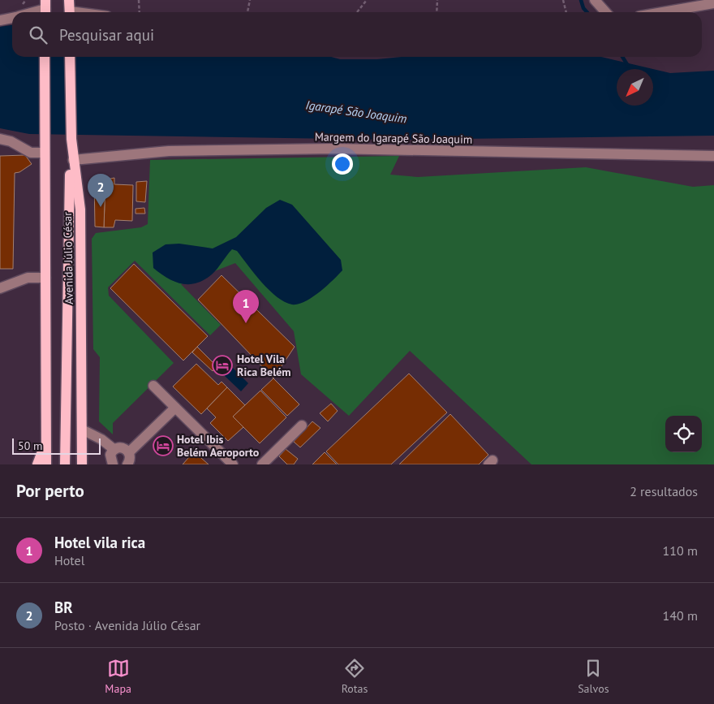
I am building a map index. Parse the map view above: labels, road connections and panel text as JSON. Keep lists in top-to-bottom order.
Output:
{
  "streets": {
    "main road": ["Avenida Júlio César"],
    "street": ["Margem do Igarapé São Joaquim"]
  },
  "crossings": [
    ["Margem do Igarapé São Joaquim", "Avenida Júlio César"]
  ],
  "water": ["Igarapé São Joaquim"],
  "places": {
    "hotel": ["Hotel Vila Rica Belém", "Hotel Ibis Belém Aeroporto"]
  },
  "scale_bar": "50 m",
  "north": "bottom left",
  "page": {
    "search": "Pesquisar aqui",
    "pins": ["2", "1"],
    "scale": "50 m",
    "heading": ["Por perto", "2 resultados"],
    "list": [
      {
        "mark": "1",
        "name": "Hotel vila rica",
        "note": "Hotel",
        "value": "110 m"
      },
      {
        "mark": "2",
        "name": "BR",
        "note": "Posto · Avenida Júlio César",
        "value": "140 m"
      }
    ],
    "nav": ["Mapa", "Rotas", "Salvos"]
  }
}
